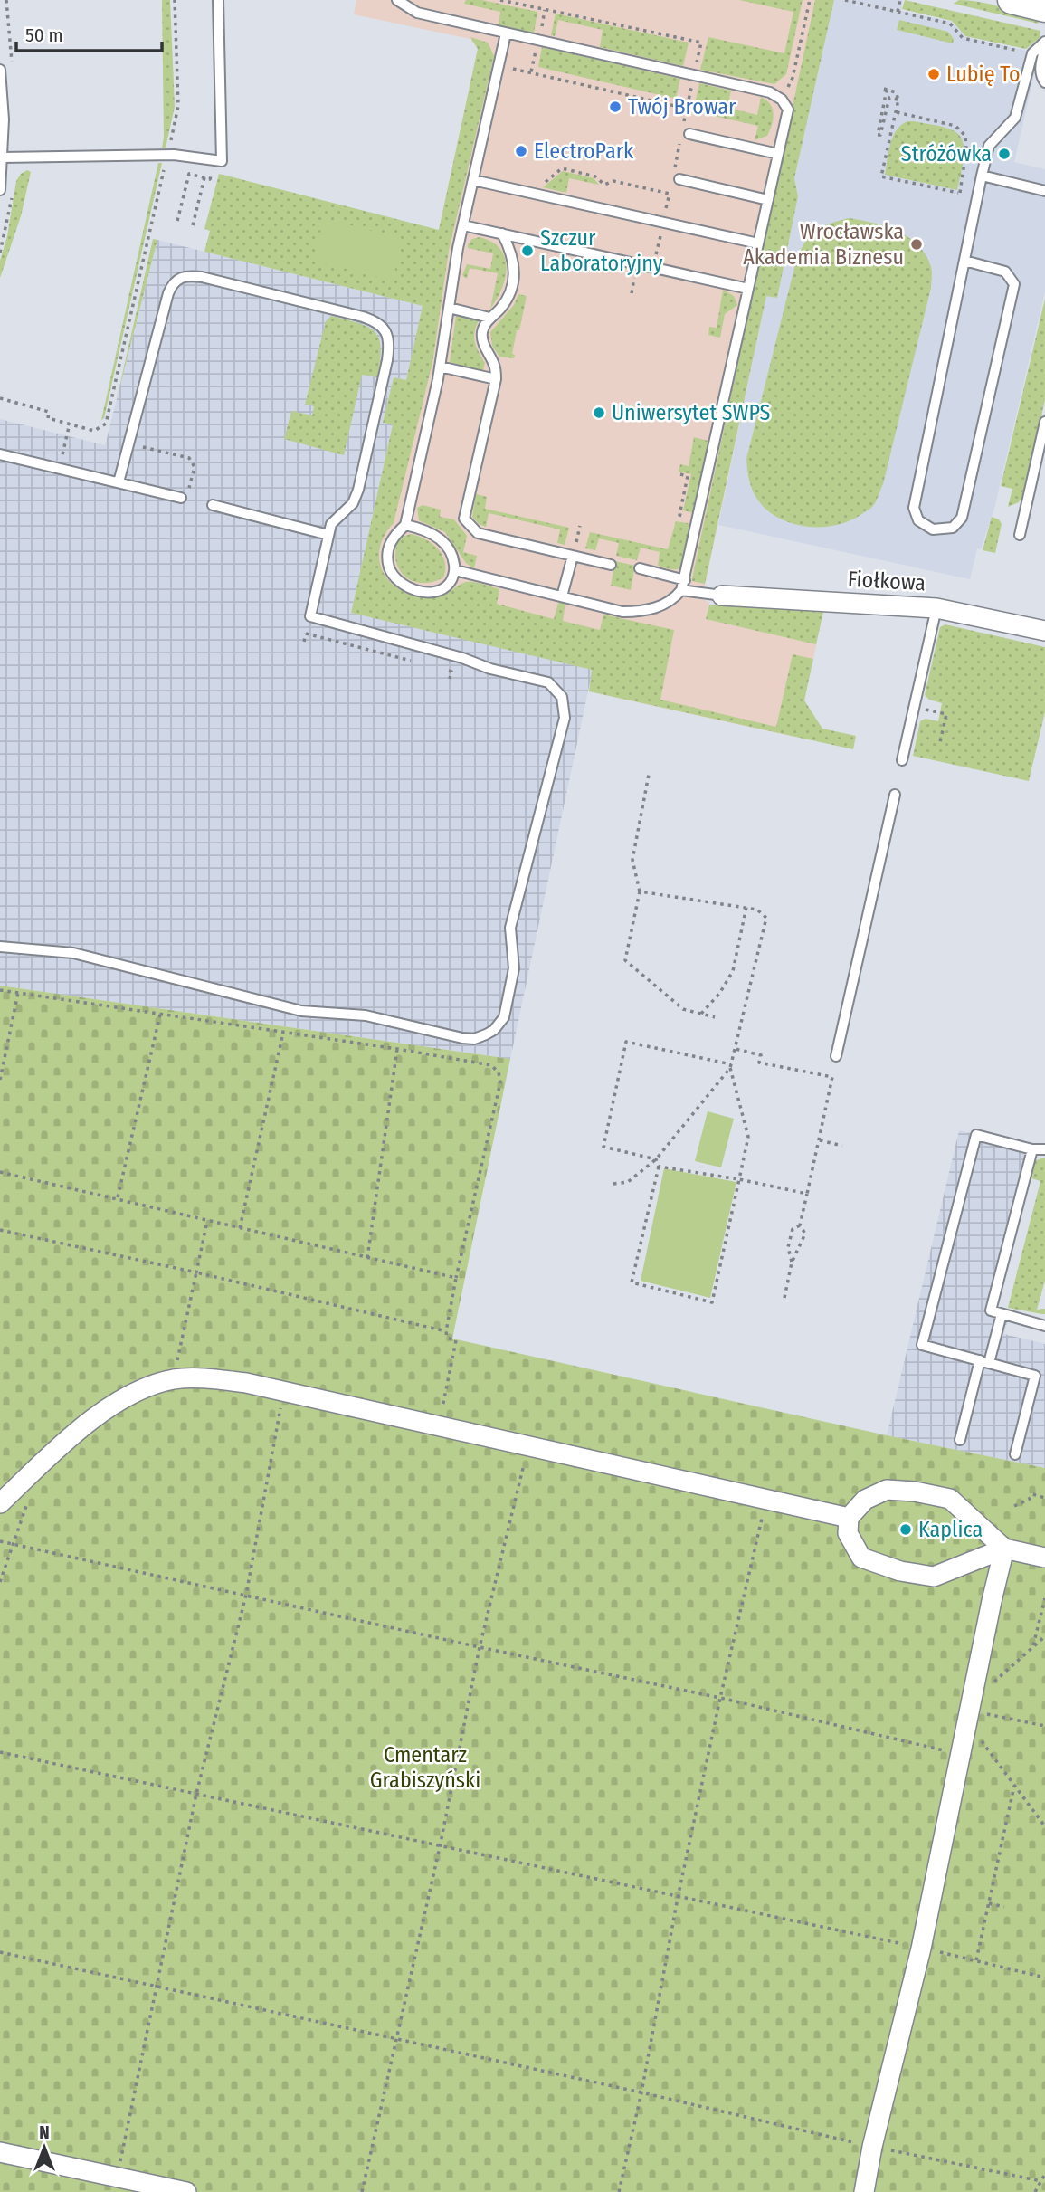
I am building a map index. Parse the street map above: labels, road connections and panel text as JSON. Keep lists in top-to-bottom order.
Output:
{
  "streets": {
    "street": ["Fiołkowa"]
  },
  "parks": ["Cmentarz Grabiszyński"],
  "places": [
    "Lubię To",
    "Twój Browar",
    "ElectroPark",
    "Stróżówka",
    "Wrocławska Akademia Biznesu",
    "Szczur Laboratoryjny",
    "Uniwersytet SWPS",
    "Kaplica"
  ],
  "scale_bar": "50 m",
  "north": "top"
}
